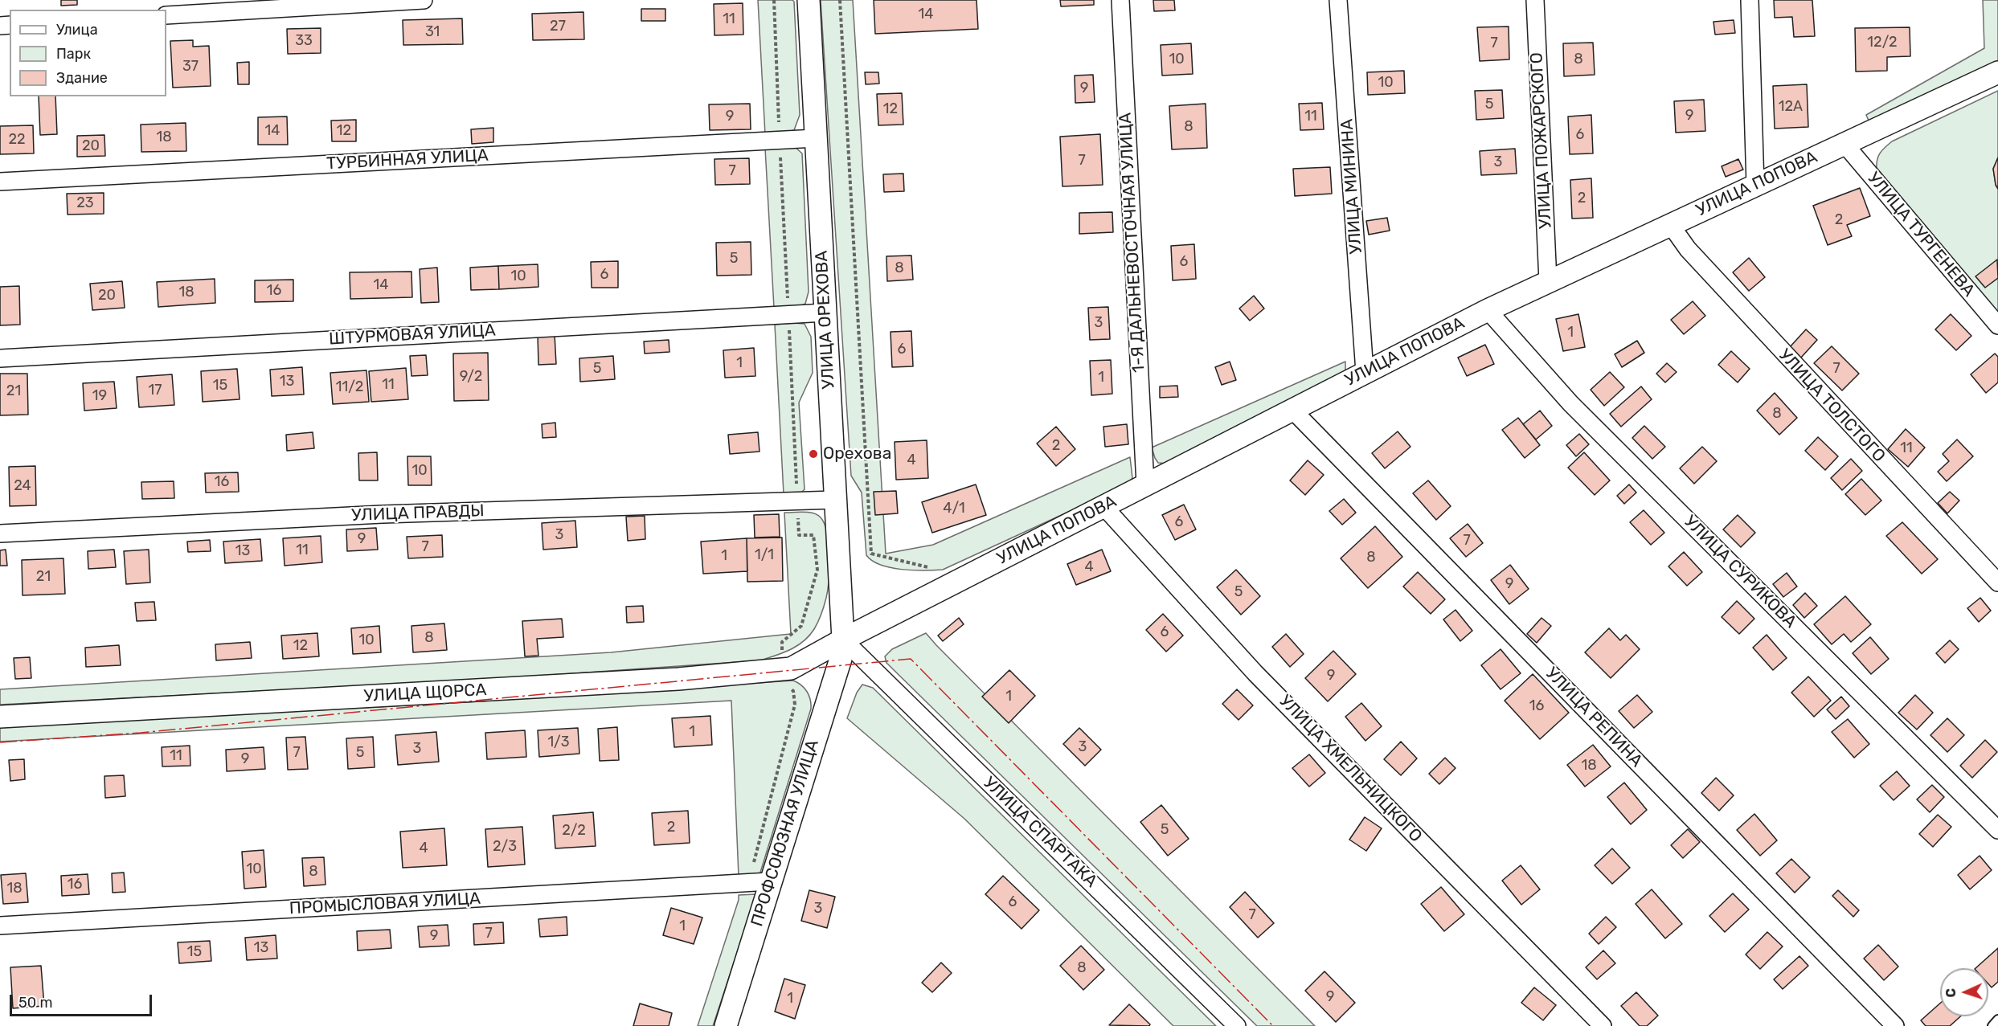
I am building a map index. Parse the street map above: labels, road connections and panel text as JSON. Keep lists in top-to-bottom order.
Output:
{
  "streets": {
    "street": [
      "УЛИЦА ПОЖАРСКОГО",
      "ТУРБИННАЯ УЛИЦА",
      "УЛИЦА ПОПОВА",
      "УЛИЦА МИНИНА",
      "УЛИЦА ТУРГЕНЕВА",
      "1-Я ДАЛЬНЕВОСТОЧНАЯ УЛИЦА",
      "УЛИЦА ОРЕХОВА",
      "ШТУРМОВАЯ УЛИЦА",
      "УЛИЦА ТОЛСТОГО",
      "УЛИЦА ПРАВДЫ",
      "УЛИЦА СУРИКОВА",
      "УЛИЦА ЩОРСА",
      "УЛИЦА РЕПИНА",
      "УЛИЦА ХМЕЛЬНИЦКОГО",
      "УЛИЦА СПАРТАКА",
      "ПРОФСОЮЗНАЯ УЛИЦА",
      "ПРОМЫСЛОВАЯ УЛИЦА"
    ]
  },
  "crossings": [
    ["УЛИЦА ПОЖАРСКОГО", "УЛИЦА ПОПОВА"],
    ["ТУРБИННАЯ УЛИЦА", "УЛИЦА ОРЕХОВА"],
    ["УЛИЦА ПОПОВА", "УЛИЦА МИНИНА"],
    ["УЛИЦА ПОПОВА", "УЛИЦА ТУРГЕНЕВА"],
    ["УЛИЦА ПОПОВА", "1-Я ДАЛЬНЕВОСТОЧНАЯ УЛИЦА"],
    ["УЛИЦА ПОПОВА", "УЛИЦА ОРЕХОВА"],
    ["УЛИЦА ПОПОВА", "УЛИЦА ТОЛСТОГО"],
    ["УЛИЦА ПОПОВА", "УЛИЦА СУРИКОВА"],
    ["УЛИЦА ПОПОВА", "УЛИЦА ЩОРСА"],
    ["УЛИЦА ПОПОВА", "УЛИЦА РЕПИНА"],
    ["УЛИЦА ПОПОВА", "УЛИЦА ХМЕЛЬНИЦКОГО"],
    ["УЛИЦА ПОПОВА", "УЛИЦА СПАРТАКА"],
    ["УЛИЦА ПОПОВА", "ПРОФСОЮЗНАЯ УЛИЦА"],
    ["УЛИЦА ОРЕХОВА", "ШТУРМОВАЯ УЛИЦА"],
    ["УЛИЦА ОРЕХОВА", "УЛИЦА ПРАВДЫ"],
    ["УЛИЦА ОРЕХОВА", "УЛИЦА ЩОРСА"],
    ["УЛИЦА ОРЕХОВА", "УЛИЦА СПАРТАКА"],
    ["УЛИЦА ОРЕХОВА", "ПРОФСОЮЗНАЯ УЛИЦА"],
    ["УЛИЦА ЩОРСА", "УЛИЦА СПАРТАКА"],
    ["УЛИЦА ЩОРСА", "ПРОФСОЮЗНАЯ УЛИЦА"],
    ["УЛИЦА СПАРТАКА", "ПРОФСОЮЗНАЯ УЛИЦА"],
    ["ПРОФСОЮЗНАЯ УЛИЦА", "ПРОМЫСЛОВАЯ УЛИЦА"]
  ],
  "places": ["Орехова"],
  "house_numbers": [
    "14",
    "11",
    "27",
    "31",
    "33",
    "12/2",
    "7",
    "10",
    "8",
    "37",
    "10",
    "9",
    "5",
    "12А",
    "12",
    "9",
    "9",
    "11",
    "8",
    "14",
    "12",
    "6",
    "18",
    "22",
    "20",
    "7",
    "3",
    "7",
    "2",
    "23",
    "2",
    "5",
    "6",
    "8",
    "6",
    "10",
    "14",
    "16",
    "18",
    "20",
    "3",
    "1",
    "6",
    "1",
    "5",
    "7",
    "9/2",
    "1",
    "13",
    "11",
    "15",
    "11/2",
    "17",
    "21",
    "19",
    "8",
    "2",
    "11",
    "4",
    "10",
    "16",
    "24",
    "4/1",
    "6",
    "3",
    "9",
    "7",
    "7",
    "11",
    "13",
    "1/1",
    "1",
    "8",
    "4",
    "21",
    "9",
    "5",
    "6",
    "8",
    "10",
    "12",
    "9",
    "1",
    "16",
    "1",
    "1/3",
    "3",
    "3",
    "7",
    "5",
    "11",
    "9",
    "18",
    "2",
    "5",
    "2/2",
    "2/3",
    "4",
    "10",
    "8",
    "16",
    "18",
    "6",
    "3",
    "7",
    "1",
    "7",
    "9",
    "13",
    "15",
    "8",
    "9",
    "1"
  ],
  "legend": ["Улица", "Парк", "Здание"],
  "scale_bar": "50 m",
  "north": "left"
}
